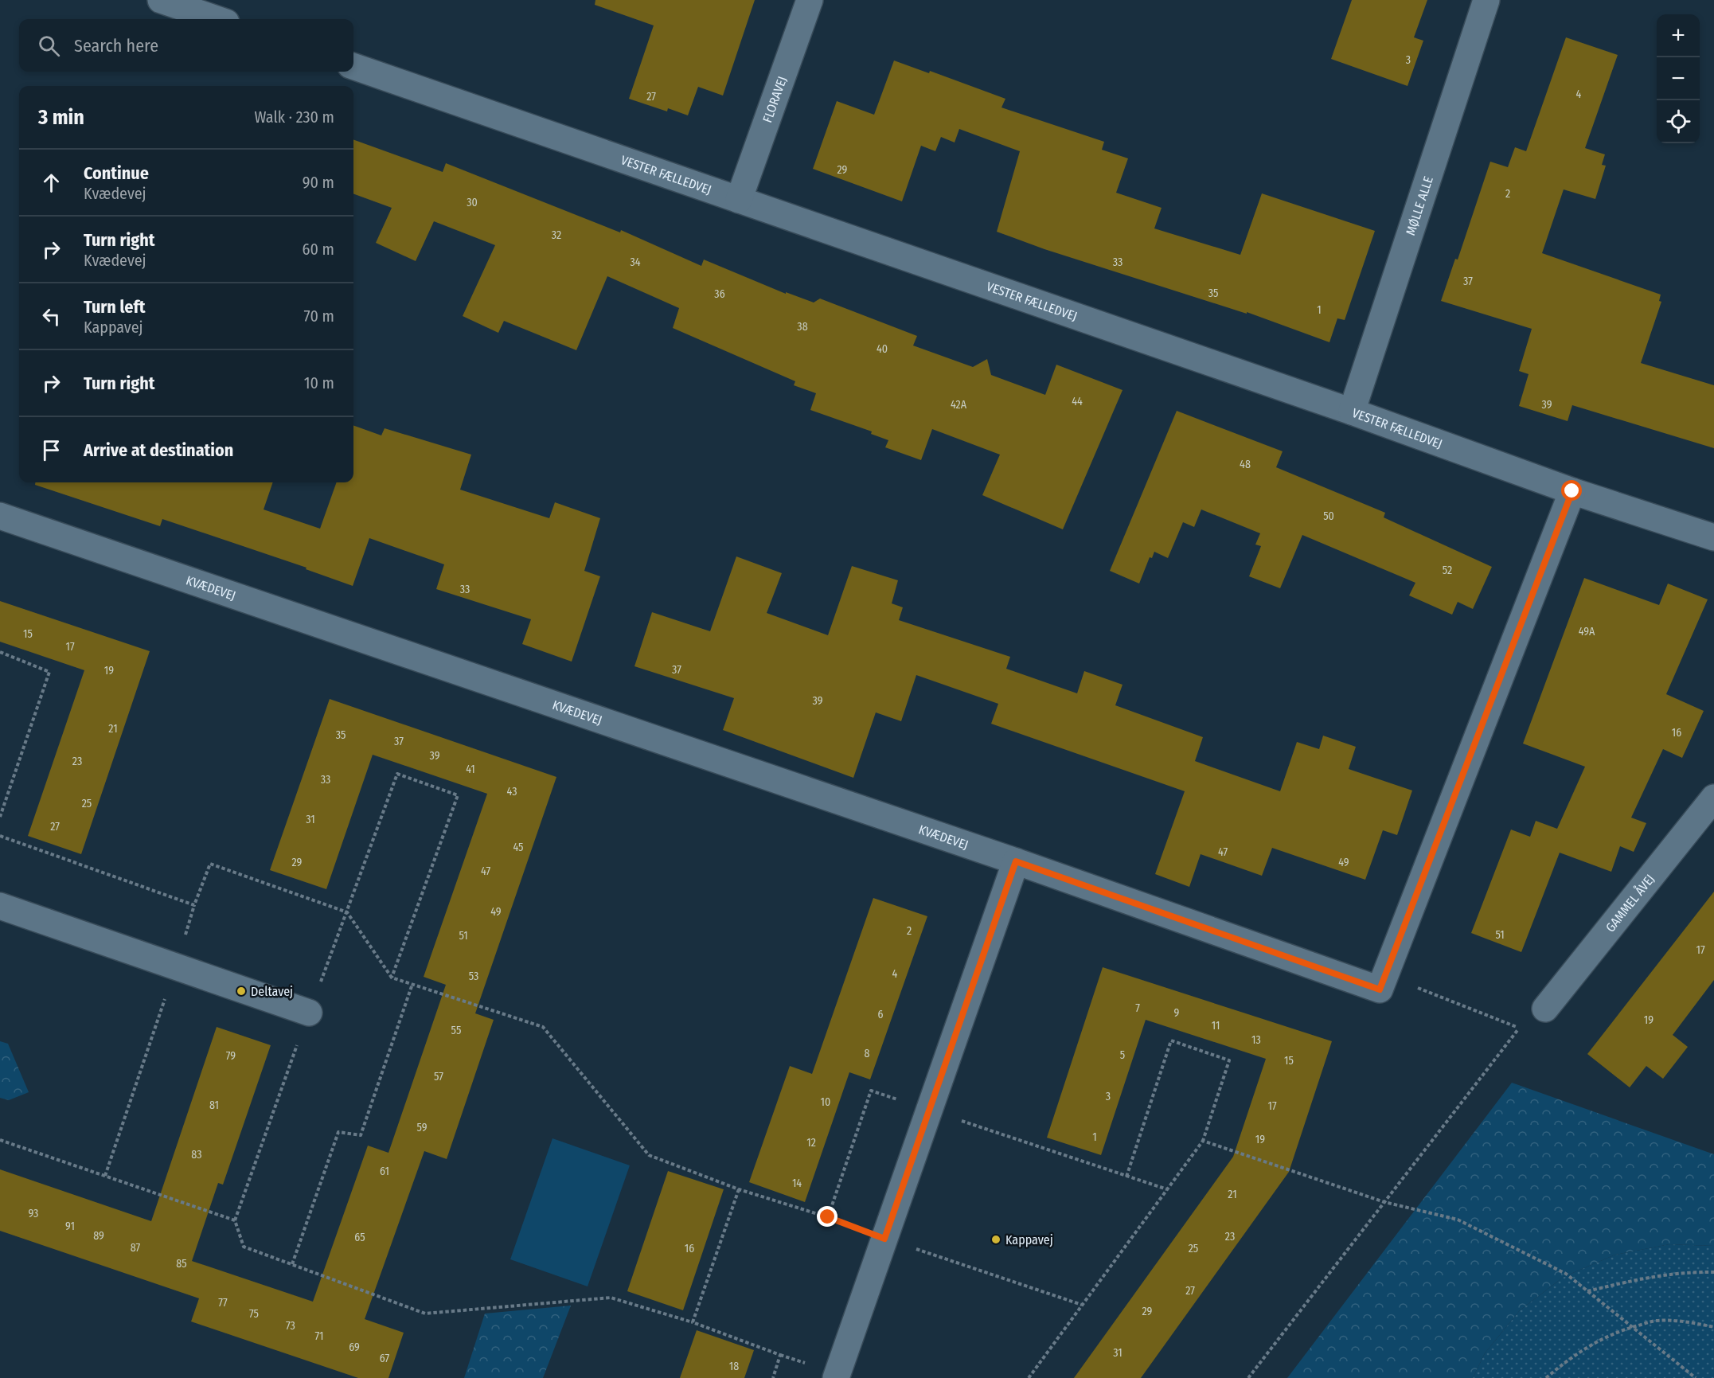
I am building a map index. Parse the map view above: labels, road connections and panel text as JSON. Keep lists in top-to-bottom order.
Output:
{
  "streets": {
    "street": [
      "FLORAVEJ",
      "VESTER FÆLLEDVEJ",
      "MØLLE ALLE",
      "KVÆDEVEJ",
      "GAMMEL ÅVEJ"
    ]
  },
  "crossings": [
    ["FLORAVEJ", "VESTER FÆLLEDVEJ"],
    ["VESTER FÆLLEDVEJ", "MØLLE ALLE"],
    ["VESTER FÆLLEDVEJ", "KVÆDEVEJ"]
  ],
  "places": ["Deltavej", "Kappavej"],
  "house_numbers": [
    "3",
    "4",
    "27",
    "29",
    "2",
    "30",
    "32",
    "34",
    "33",
    "37",
    "35",
    "36",
    "1",
    "38",
    "40",
    "44",
    "42A",
    "39",
    "48",
    "50",
    "52",
    "33",
    "49A",
    "15",
    "17",
    "37",
    "19",
    "39",
    "21",
    "16",
    "35",
    "37",
    "39",
    "23",
    "41",
    "33",
    "43",
    "25",
    "31",
    "27",
    "45",
    "47",
    "29",
    "49",
    "47",
    "49",
    "2",
    "51",
    "51",
    "17",
    "4",
    "53",
    "7",
    "9",
    "6",
    "19",
    "11",
    "55",
    "13",
    "8",
    "5",
    "79",
    "15",
    "57",
    "3",
    "10",
    "81",
    "17",
    "59",
    "1",
    "19",
    "12",
    "83",
    "61",
    "14",
    "21",
    "93",
    "91",
    "89",
    "23",
    "65",
    "87",
    "16",
    "25",
    "85",
    "27",
    "77",
    "29",
    "75",
    "73",
    "71",
    "69",
    "31",
    "67",
    "18"
  ],
  "page": {
    "map_buttons": ["+", "−"],
    "search": "Search here",
    "heading": ["3 min", "Walk · 230 m"],
    "list": [
      ["Continue", "Kvædevej", "90 m"],
      ["Turn right", "Kvædevej", "60 m"],
      ["Turn left", "Kappavej", "70 m"],
      ["Turn right", "10 m"],
      "Arrive at destination"
    ]
  }
}
